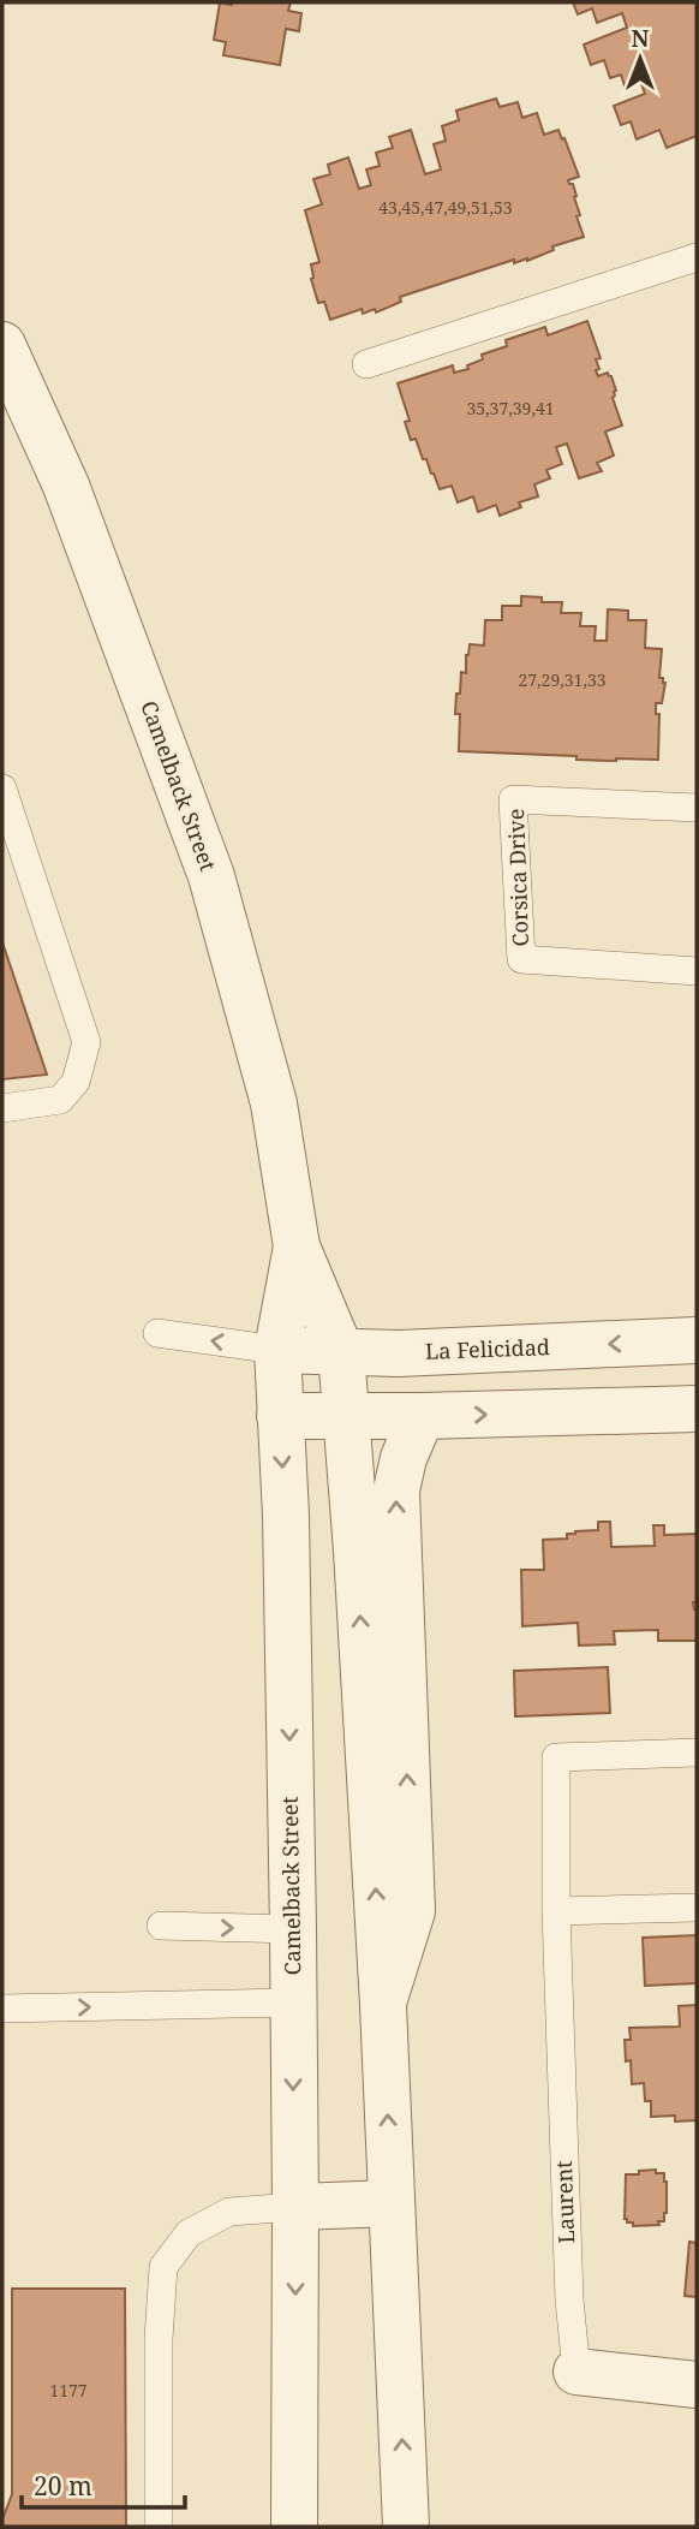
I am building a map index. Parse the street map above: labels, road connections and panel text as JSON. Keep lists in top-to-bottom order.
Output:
{
  "streets": {
    "street": ["Camelback Street", "La Felicidad", "Laurent"],
    "lane": ["Corsica Drive"]
  },
  "crossings": [
    ["Camelback Street", "La Felicidad"]
  ],
  "house_numbers": [
    "43,45,47,49,51,53",
    "35,37,39,41",
    "27,29,31,33",
    "1177"
  ],
  "scale_bar": "20 m",
  "north": "top"
}
